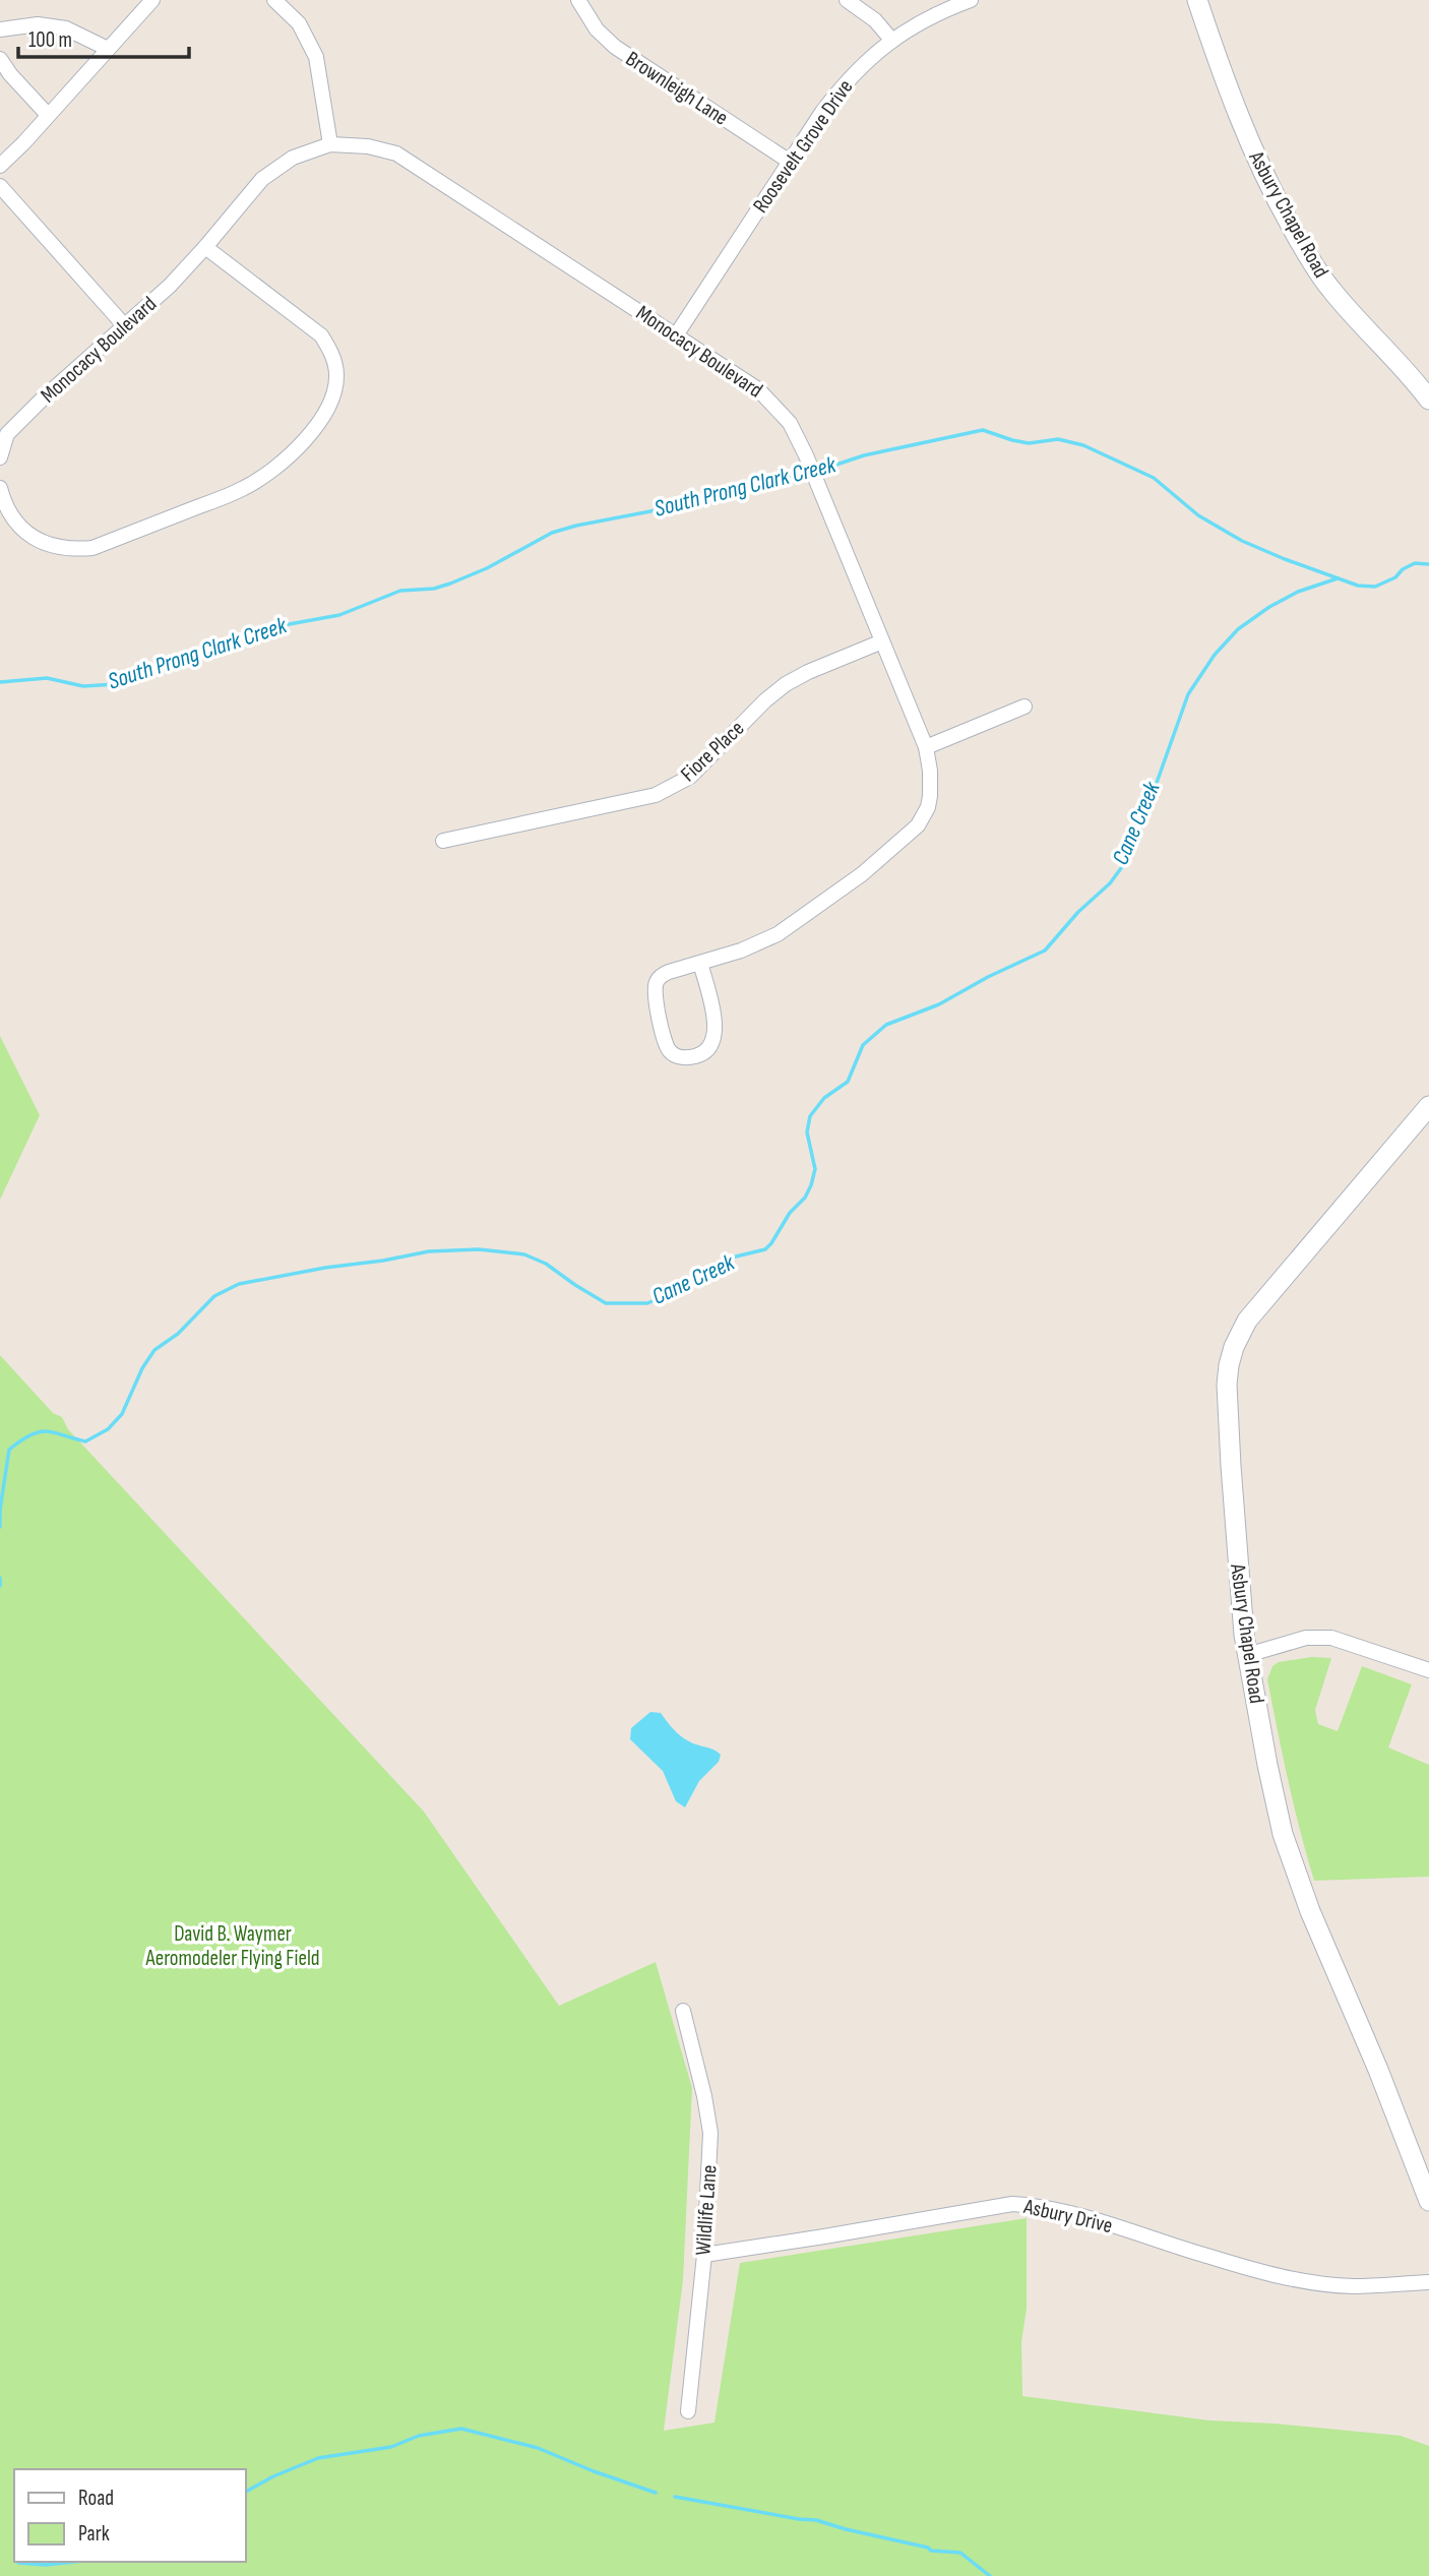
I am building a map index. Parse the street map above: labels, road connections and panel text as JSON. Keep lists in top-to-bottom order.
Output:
{
  "streets": {
    "main road": ["Asbury Chapel Road"],
    "street": [
      "Brownleigh Lane",
      "Roosevelt Grove Drive",
      "Monocacy Boulevard",
      "Fiore Place",
      "Wildlife Lane",
      "Asbury Drive"
    ]
  },
  "crossings": [
    ["Brownleigh Lane", "Roosevelt Grove Drive"],
    ["Roosevelt Grove Drive", "Monocacy Boulevard"],
    ["Monocacy Boulevard", "Fiore Place"],
    ["Wildlife Lane", "Asbury Drive"]
  ],
  "water": ["South Prong Clark Creek", "Cane Creek"],
  "parks": ["David B. Waymer Aeromodeler Flying Field"],
  "legend": ["Road", "Park"],
  "scale_bar": "100 m"
}
